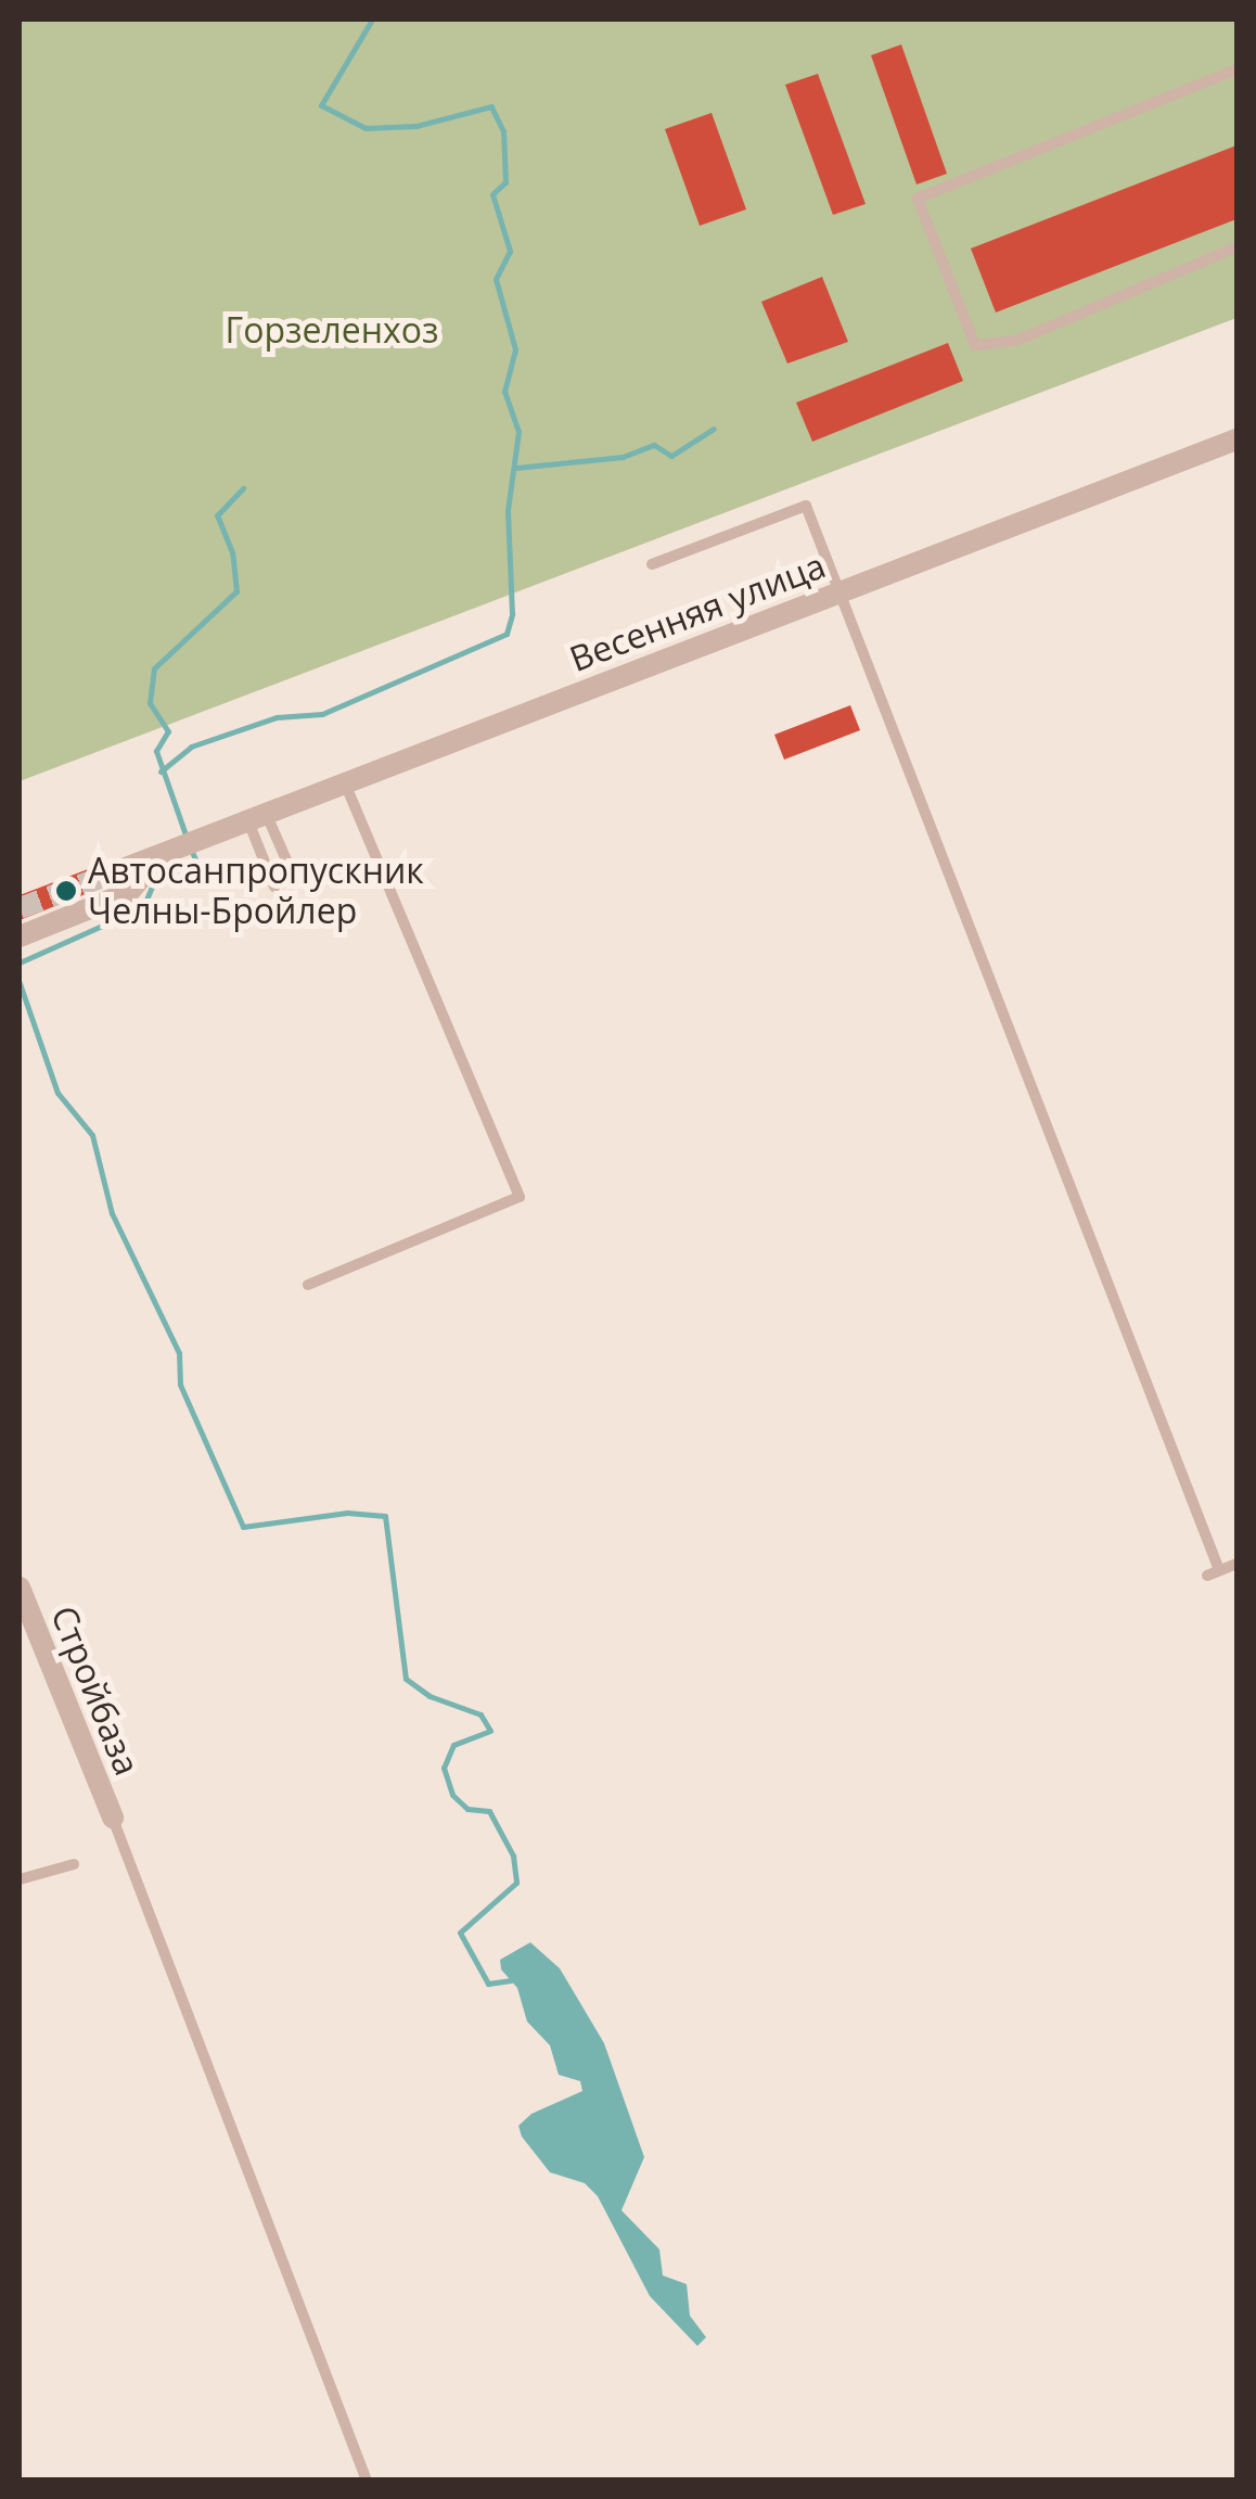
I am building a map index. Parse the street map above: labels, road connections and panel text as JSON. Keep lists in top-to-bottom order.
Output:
{
  "streets": {
    "street": ["Весенняя улица", "Стройбаза"]
  },
  "parks": ["Горзеленхоз"],
  "places": ["Автосанпропускник Челны-Бройлер"]
}
